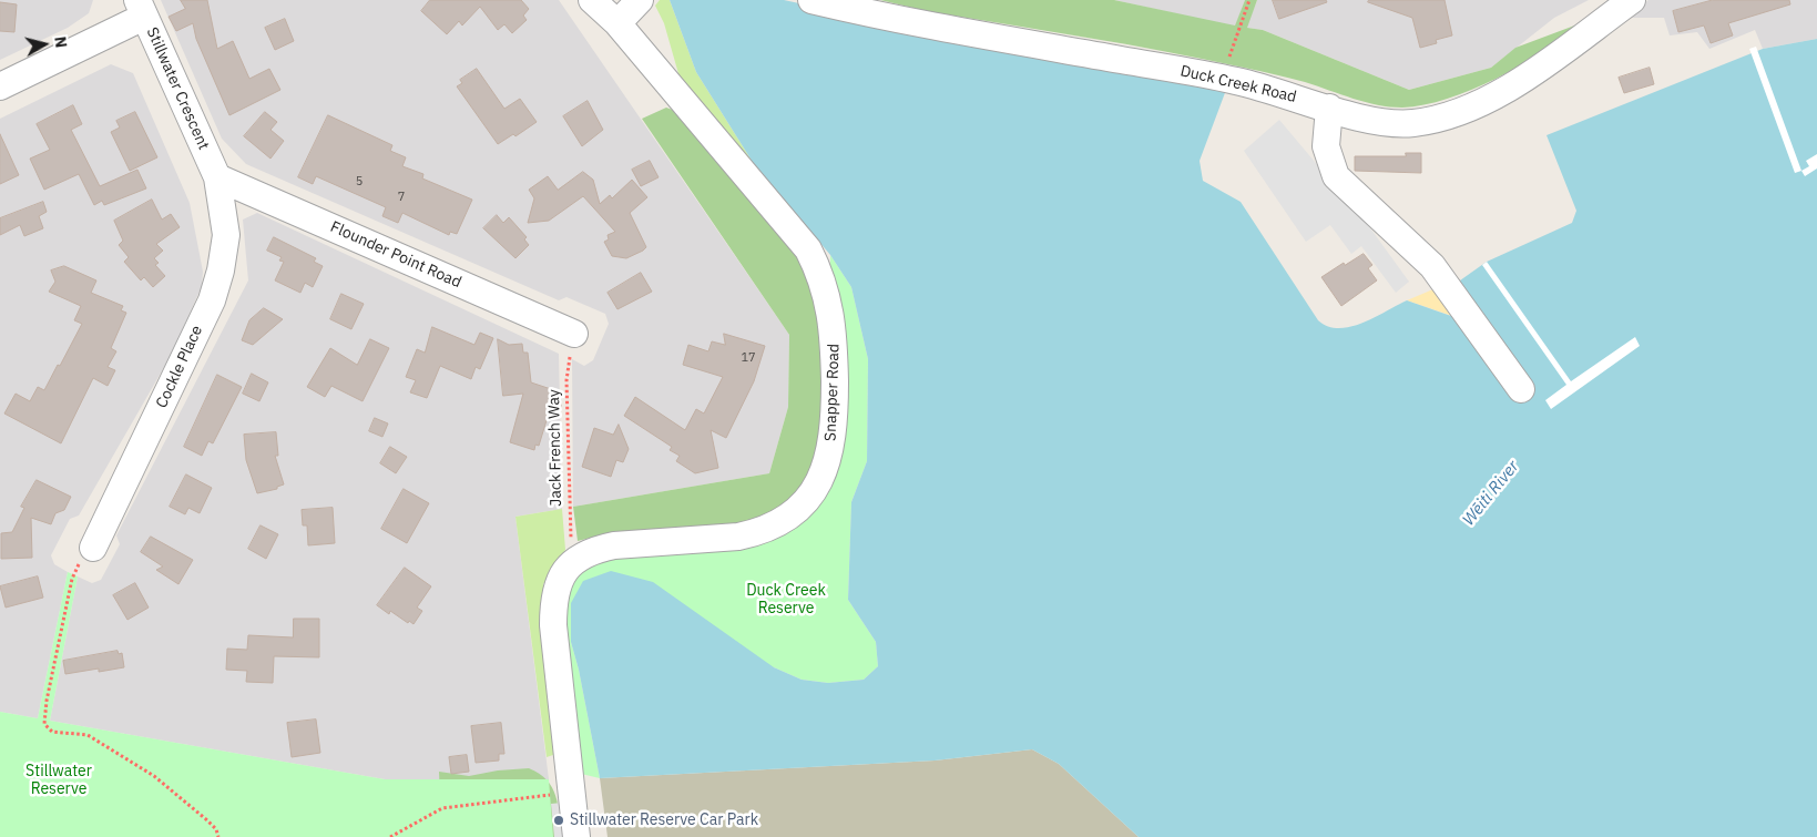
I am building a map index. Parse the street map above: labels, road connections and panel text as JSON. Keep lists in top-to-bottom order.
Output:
{
  "streets": {
    "street": [
      "Duck Creek Road",
      "Stillwater Crescent",
      "Flounder Point Road",
      "Cockle Place",
      "Snapper Road"
    ],
    "path": ["Jack French Way"]
  },
  "crossings": [
    ["Stillwater Crescent", "Flounder Point Road"],
    ["Stillwater Crescent", "Cockle Place"],
    ["Flounder Point Road", "Cockle Place"],
    ["Flounder Point Road", "Jack French Way"]
  ],
  "water": ["Wēiti River"],
  "parks": ["Duck Creek Reserve", "Stillwater Reserve"],
  "places": ["Stillwater Reserve Car Park"],
  "house_numbers": ["5", "7", "17"],
  "north": "right"
}
